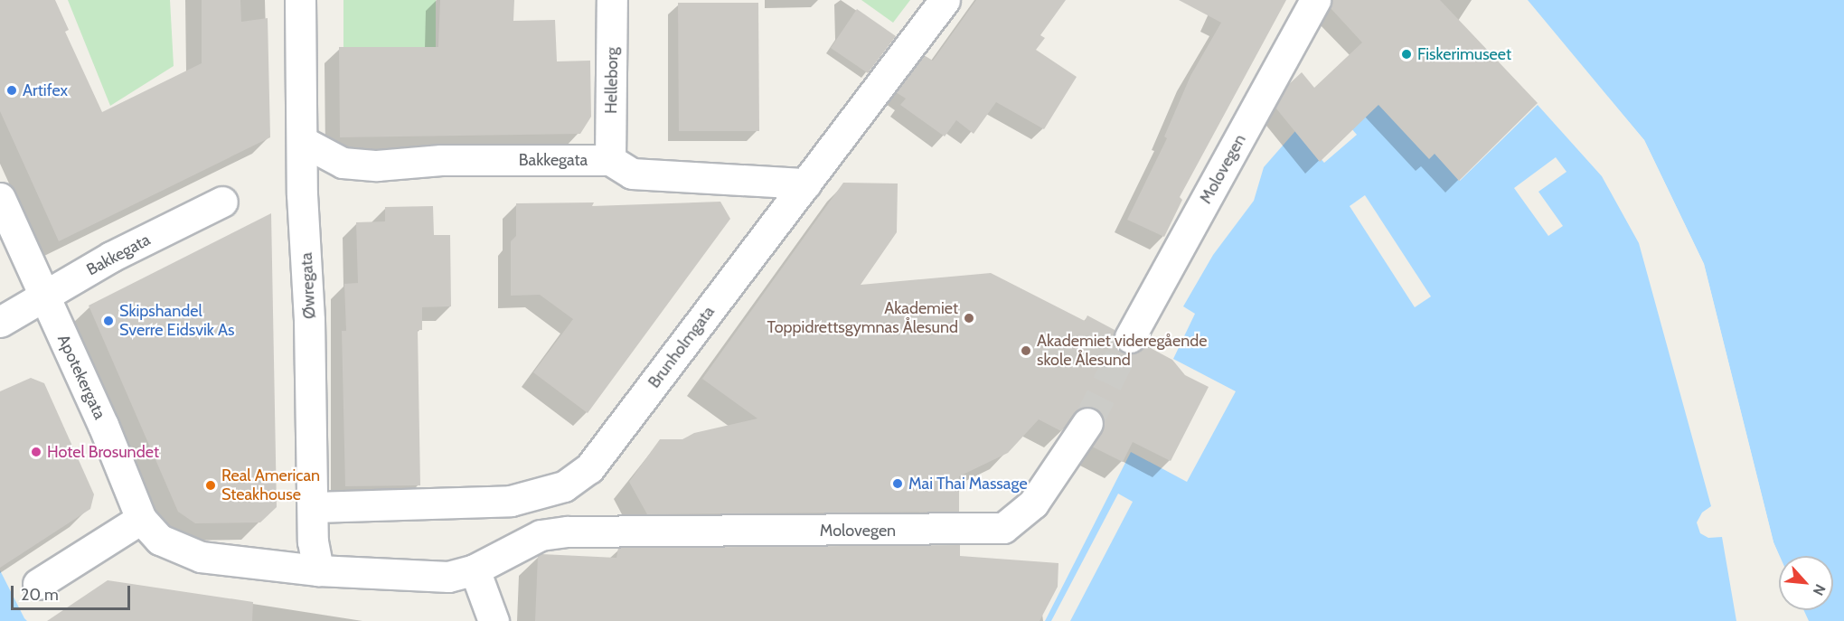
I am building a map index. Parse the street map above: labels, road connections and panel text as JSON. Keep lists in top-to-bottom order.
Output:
{
  "streets": {
    "street": [
      "Helleborg",
      "Bakkegata",
      "Molovegen",
      "Øwregata",
      "Brunholmgata",
      "Apotekergata"
    ]
  },
  "crossings": [
    ["Helleborg", "Bakkegata"],
    ["Bakkegata", "Øwregata"],
    ["Bakkegata", "Brunholmgata"],
    ["Bakkegata", "Apotekergata"],
    ["Molovegen", "Apotekergata"],
    ["Øwregata", "Brunholmgata"],
    ["Øwregata", "Apotekergata"]
  ],
  "places": [
    "Fiskerimuseet",
    "Artifex",
    "Akademiet Toppidrettsgymnas Ålesund",
    "Skipshandel Sverre Eidsvik As",
    "Akademiet videregående skole Ålesund",
    "Hotel Brosundet",
    "Mai Thai Massage",
    "Real American Steakhouse"
  ],
  "scale_bar": "20 m",
  "north": "bottom right"
}
